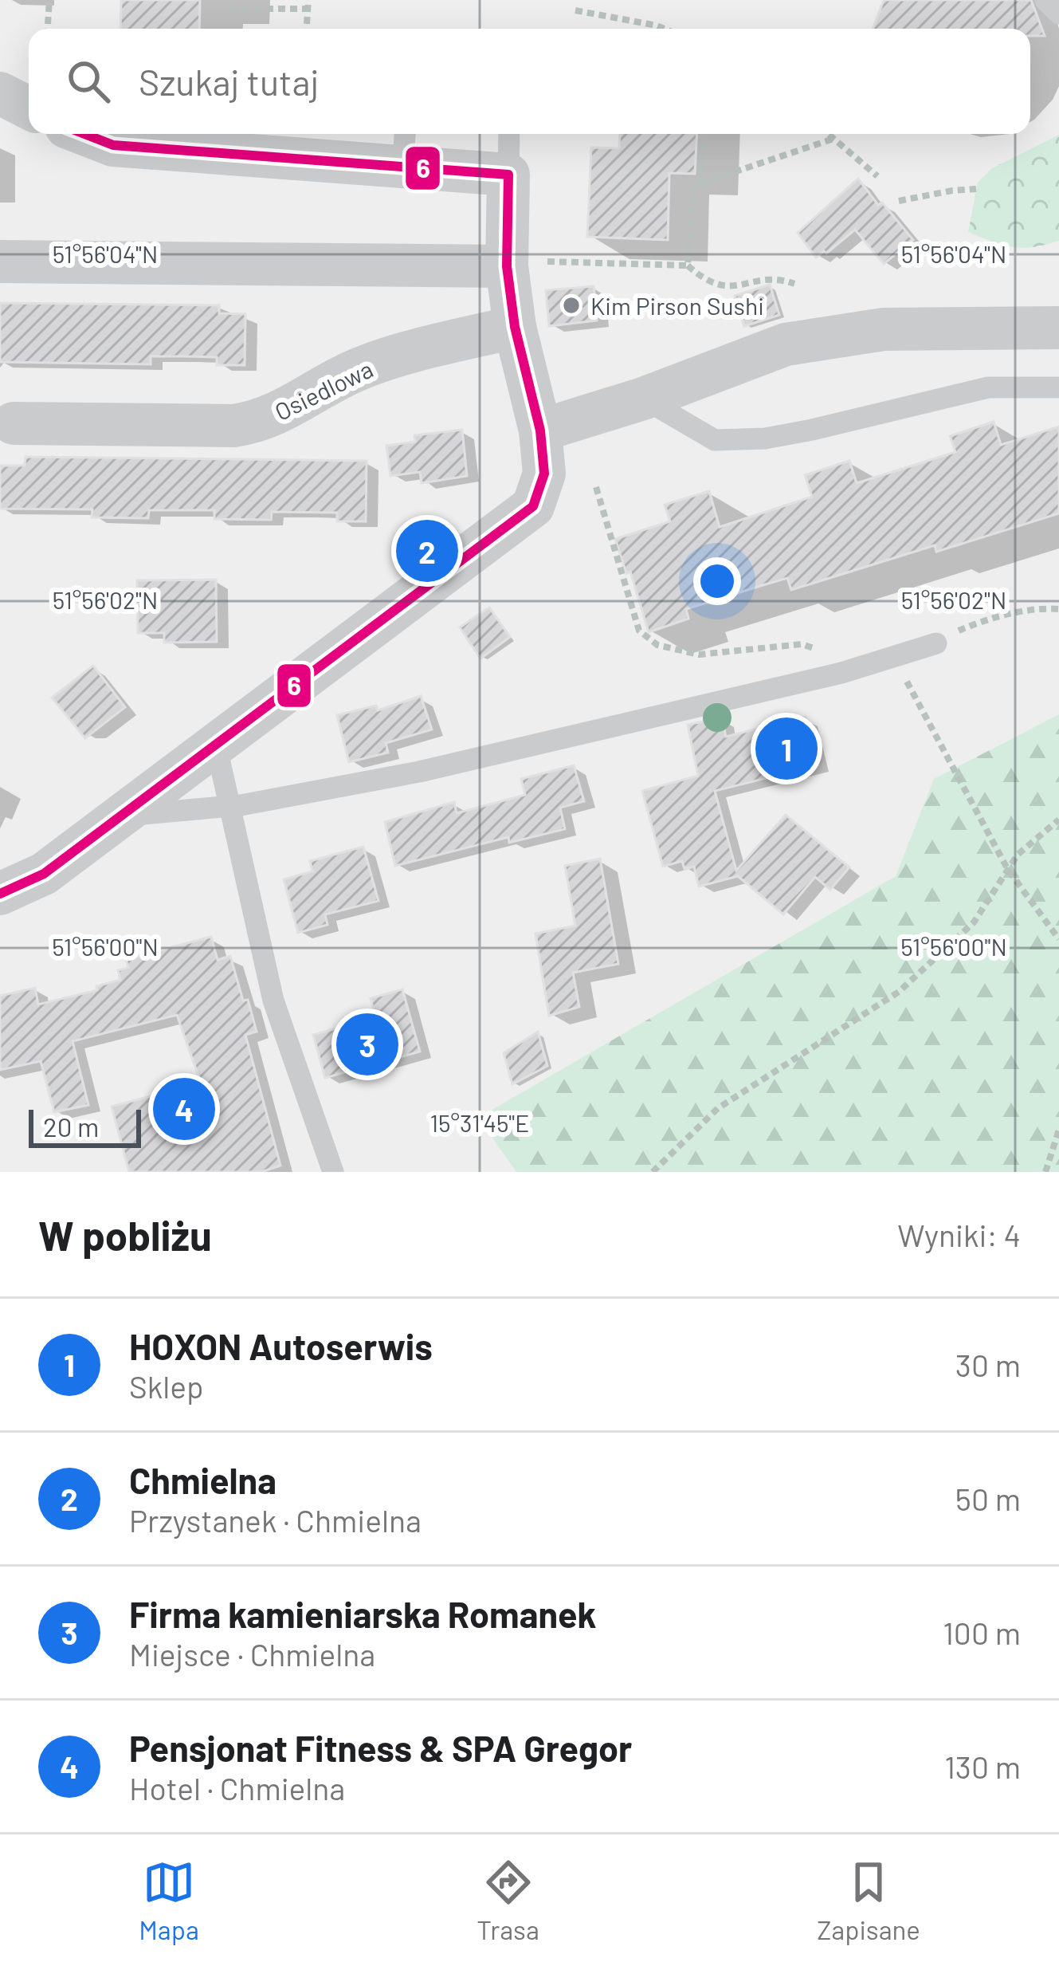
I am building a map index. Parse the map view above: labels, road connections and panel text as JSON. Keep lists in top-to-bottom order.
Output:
{
  "streets": {
    "street": ["Osiedlowa"]
  },
  "places": ["Kim Pirson Sushi"],
  "lines": ["transit line 6"],
  "scale_bar": "20 m",
  "page": {
    "search": "Szukaj tutaj",
    "pins": [
      "2",
      "1",
      "3",
      "4"
    ],
    "scale": "20 m",
    "heading": ["W pobliżu", "Wyniki: 4"],
    "list": [
      {
        "mark": "1",
        "name": "HOXON Autoserwis",
        "note": "Sklep",
        "value": "30 m"
      },
      {
        "mark": "2",
        "name": "Chmielna",
        "note": "Przystanek · Chmielna",
        "value": "50 m"
      },
      {
        "mark": "3",
        "name": "Firma kamieniarska Romanek",
        "note": "Miejsce · Chmielna",
        "value": "100 m"
      },
      {
        "mark": "4",
        "name": "Pensjonat Fitness & SPA Gregor",
        "note": "Hotel · Chmielna",
        "value": "130 m"
      }
    ],
    "nav": ["Mapa", "Trasa", "Zapisane"]
  },
  "coordinates": [
    "51°56'04\"N",
    "51°56'02\"N",
    "51°56'00\"N",
    "15°31'45\"E"
  ]
}
